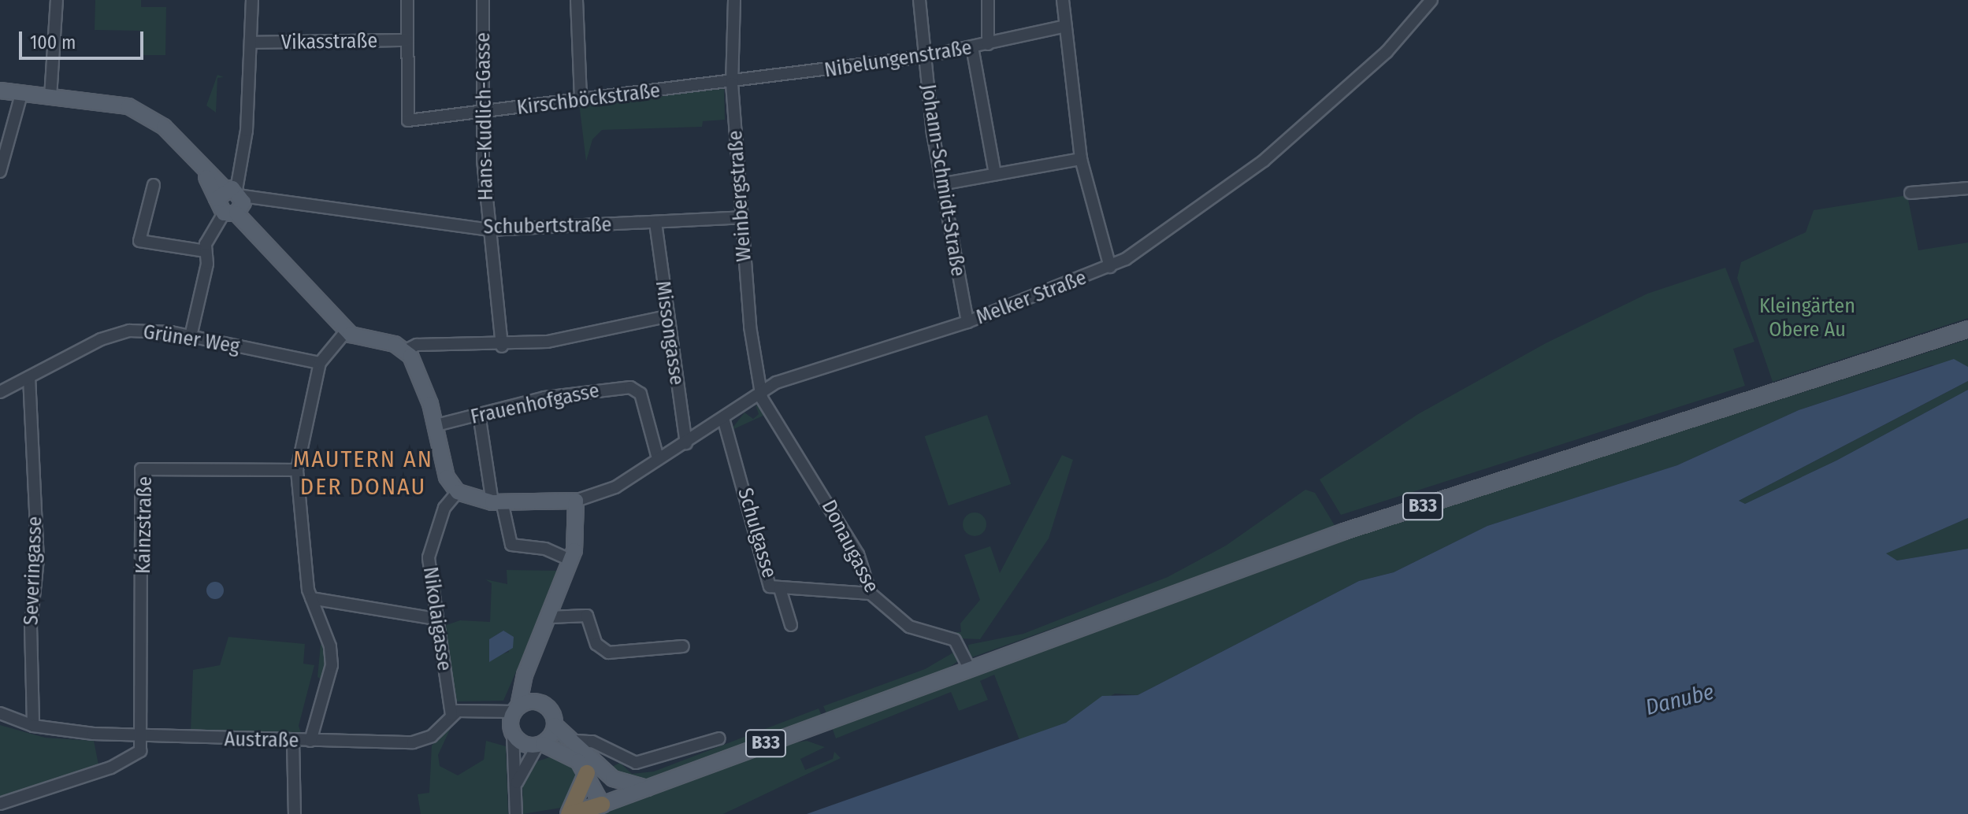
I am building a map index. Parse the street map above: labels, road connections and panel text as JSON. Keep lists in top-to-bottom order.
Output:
{
  "streets": {
    "highway": ["B33"],
    "street": [
      "Vikasstraße",
      "Nibelungenstraße",
      "Kirschböckstraße",
      "Hans-Kudlich-Gasse",
      "Johann-Schmidt-Straße",
      "Weinbergstraße",
      "Schubertstraße",
      "Melker Straße",
      "Missongasse",
      "Grüner Weg",
      "Frauenhofgasse",
      "Kainzstraße",
      "Schulgasse",
      "Donaugasse",
      "Severingasse",
      "Nikolaigasse",
      "Austraße"
    ]
  },
  "crossings": [
    ["Vikasstraße", "Kirschböckstraße"],
    ["Nibelungenstraße", "Kirschböckstraße"],
    ["Nibelungenstraße", "Johann-Schmidt-Straße"],
    ["Nibelungenstraße", "Weinbergstraße"],
    ["Kirschböckstraße", "Hans-Kudlich-Gasse"],
    ["Kirschböckstraße", "Weinbergstraße"],
    ["Hans-Kudlich-Gasse", "Schubertstraße"],
    ["Johann-Schmidt-Straße", "Melker Straße"],
    ["Weinbergstraße", "Schubertstraße"],
    ["Weinbergstraße", "Melker Straße"],
    ["Weinbergstraße", "Donaugasse"],
    ["Schubertstraße", "Missongasse"],
    ["Melker Straße", "Missongasse"],
    ["Melker Straße", "Frauenhofgasse"],
    ["Melker Straße", "Schulgasse"],
    ["Melker Straße", "Donaugasse"],
    ["Grüner Weg", "Severingasse"],
    ["B33", "Donaugasse"],
    ["Kainzstraße", "Austraße"],
    ["Schulgasse", "Donaugasse"],
    ["Severingasse", "Austraße"],
    ["Nikolaigasse", "Austraße"]
  ],
  "districts": ["MAUTERN AN DER DONAU"],
  "water": ["Danube"],
  "parks": ["Kleingärten Obere Au"],
  "scale_bar": "100 m"
}
